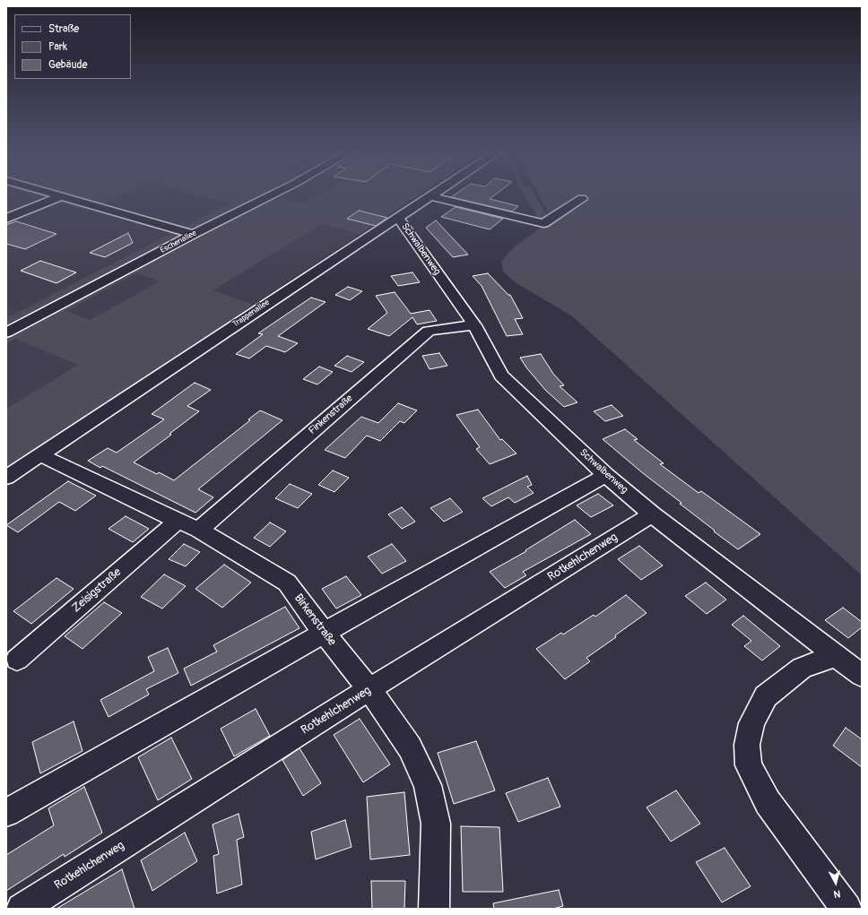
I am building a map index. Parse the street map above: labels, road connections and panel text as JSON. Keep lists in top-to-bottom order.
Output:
{
  "streets": {
    "street": [
      "Eschenallee",
      "Schwalbenweg",
      "Trappenallee",
      "Finkenstraße",
      "Rotkehlchenweg",
      "Zeisigstraße",
      "Birkenstraße"
    ]
  },
  "crossings": [
    ["Schwalbenweg", "Trappenallee"],
    ["Schwalbenweg", "Finkenstraße"],
    ["Schwalbenweg", "Rotkehlchenweg"],
    ["Trappenallee", "Birkenstraße"],
    ["Finkenstraße", "Birkenstraße"],
    ["Rotkehlchenweg", "Birkenstraße"],
    ["Zeisigstraße", "Birkenstraße"]
  ],
  "legend": ["Straße", "Park", "Gebäude"],
  "north": "bottom"
}
